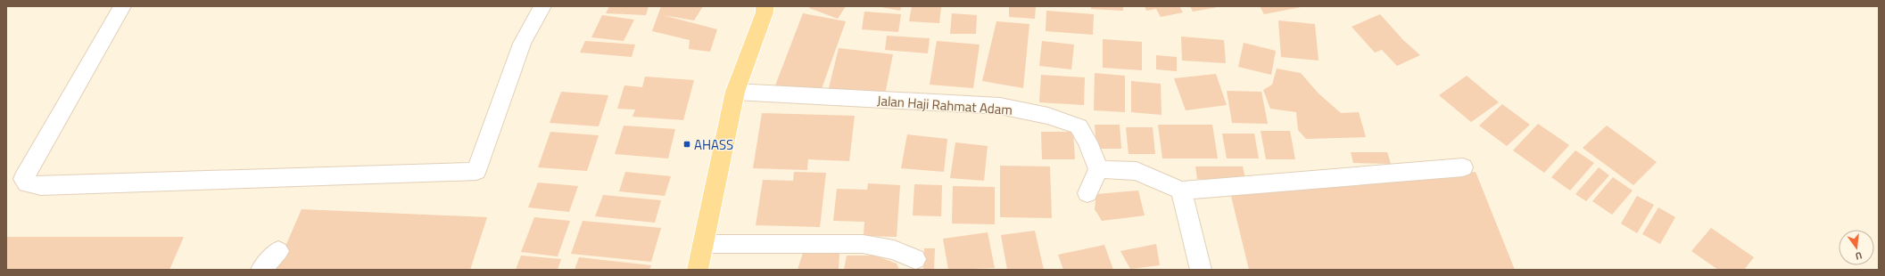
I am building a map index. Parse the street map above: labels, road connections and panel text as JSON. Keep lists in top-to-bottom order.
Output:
{
  "streets": {
    "street": ["Jalan Haji Rahmat Adam"]
  },
  "places": {
    "transit": ["AHASS"]
  },
  "north": "bottom"
}
